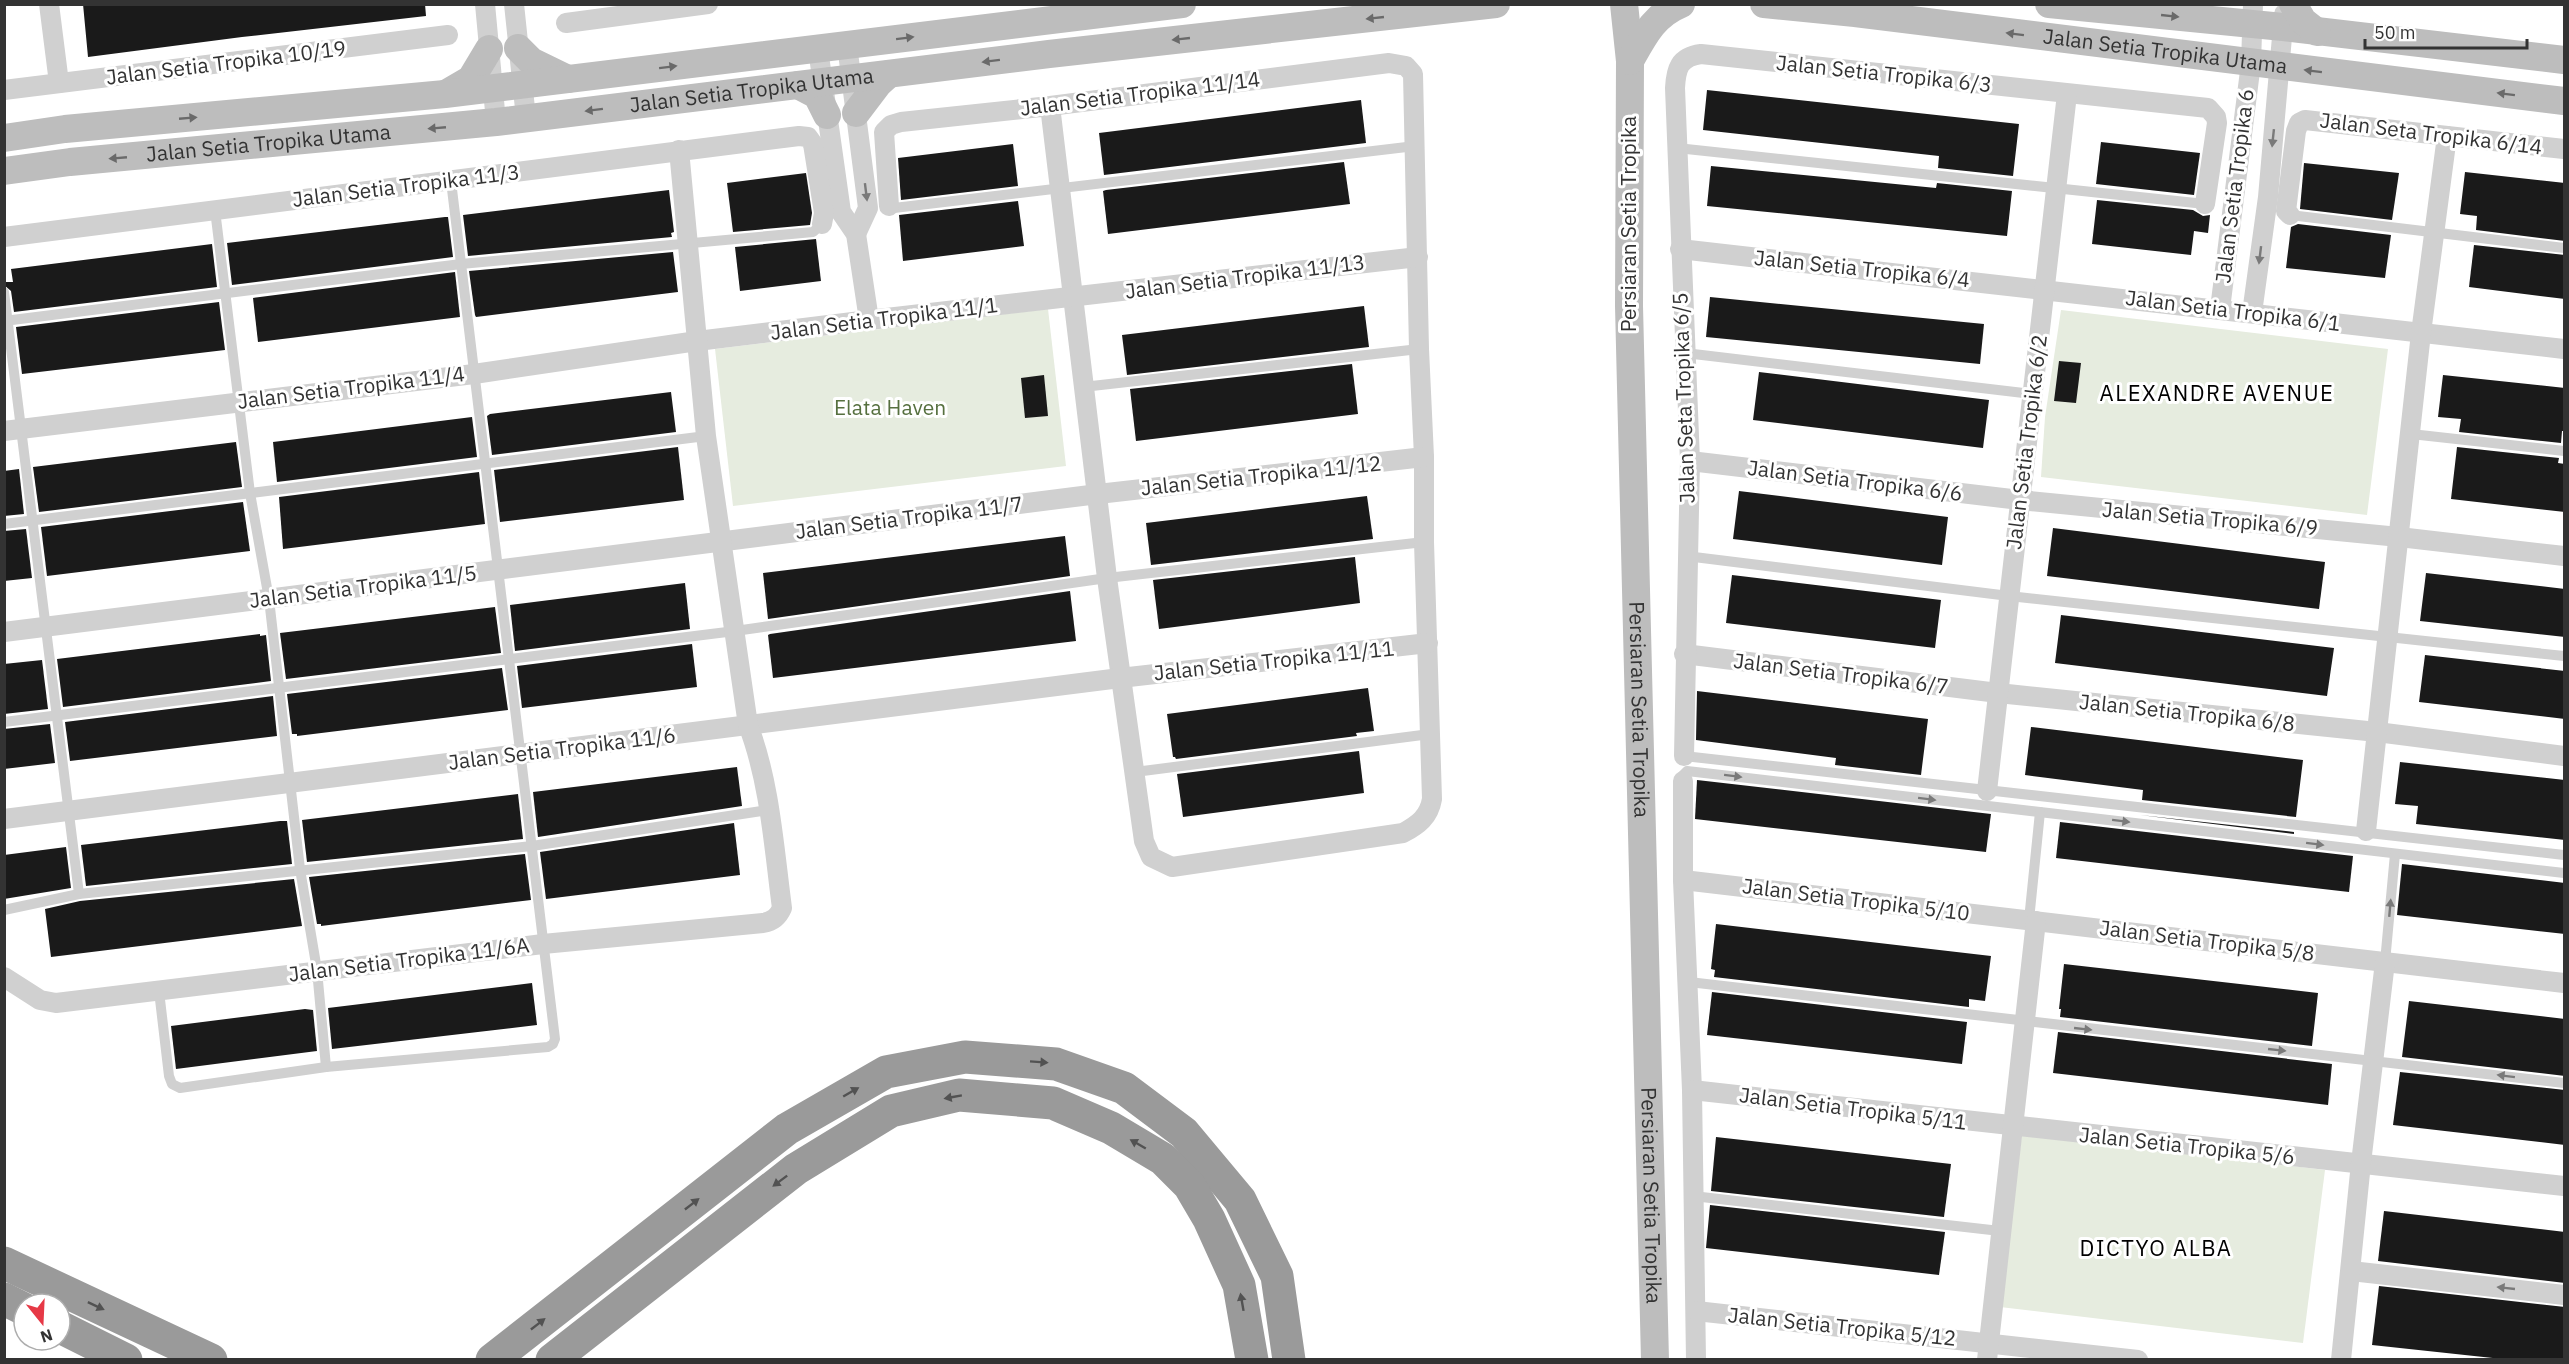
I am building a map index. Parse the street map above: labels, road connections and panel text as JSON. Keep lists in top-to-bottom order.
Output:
{
  "streets": {
    "main road": ["Jalan Setia Tropika Utama", "Persiaran Setia Tropika"],
    "street": [
      "Jalan Setia Tropika 10/19",
      "Jalan Setia Tropika 6/3",
      "Jalan Setia Tropika 11/14",
      "Jalan Seta Tropika 6/14",
      "Jalan Setia Tropika 11/3",
      "Jalan Setia Tropika 6",
      "Jalan Setia Tropika 6/4",
      "Jalan Setia Tropika 11/13",
      "Jalan Setia Tropika 6/1",
      "Jalan Setia Tropika 11/1",
      "Jalan Setia Tropika 11/4",
      "Jalan Seta Tropika 6/5",
      "Jalan Setia Tropika 6/2",
      "Jalan Setia Tropika 11/12",
      "Jalan Setia Tropika 6/6",
      "Jalan Setia Tropika 11/7",
      "Jalan Setia Tropika 6/9",
      "Jalan Setia Tropika 11/5",
      "Jalan Setia Tropika 11/11",
      "Jalan Setia Tropika 6/7",
      "Jalan Setia Tropika 6/8",
      "Jalan Setia Tropika 11/6",
      "Jalan Setia Tropika 5/10",
      "Jalan Setia Tropika 5/8",
      "Jalan Setia Tropika 11/6A",
      "Jalan Setia Tropika 5/11",
      "Jalan Setia Tropika 5/6",
      "Jalan Setia Tropika 5/12"
    ]
  },
  "crossings": [
    ["Jalan Setia Tropika Utama", "Jalan Setia Tropika 6"],
    ["Jalan Setia Tropika 6/3", "Jalan Seta Tropika 6/5"],
    ["Jalan Setia Tropika 6/3", "Jalan Setia Tropika 6/2"],
    ["Jalan Setia Tropika 6", "Jalan Setia Tropika 6/1"],
    ["Jalan Setia Tropika 6/4", "Jalan Setia Tropika 6/1"],
    ["Jalan Setia Tropika 6/4", "Jalan Seta Tropika 6/5"],
    ["Jalan Setia Tropika 6/4", "Jalan Setia Tropika 6/2"],
    ["Jalan Setia Tropika 11/13", "Jalan Setia Tropika 11/1"],
    ["Jalan Setia Tropika 6/1", "Jalan Setia Tropika 6/2"],
    ["Jalan Setia Tropika 11/1", "Jalan Setia Tropika 11/4"],
    ["Jalan Seta Tropika 6/5", "Jalan Setia Tropika 6/6"],
    ["Jalan Seta Tropika 6/5", "Jalan Setia Tropika 6/7"],
    ["Jalan Setia Tropika 6/2", "Jalan Setia Tropika 6/6"],
    ["Jalan Setia Tropika 6/2", "Jalan Setia Tropika 6/9"],
    ["Jalan Setia Tropika 6/2", "Jalan Setia Tropika 6/7"],
    ["Jalan Setia Tropika 6/2", "Jalan Setia Tropika 6/8"],
    ["Jalan Setia Tropika 11/12", "Jalan Setia Tropika 11/7"],
    ["Jalan Setia Tropika 6/6", "Jalan Setia Tropika 6/9"],
    ["Jalan Setia Tropika 11/7", "Jalan Setia Tropika 11/5"],
    ["Jalan Setia Tropika 11/11", "Jalan Setia Tropika 11/6"],
    ["Jalan Setia Tropika 6/7", "Jalan Setia Tropika 6/8"],
    ["Jalan Setia Tropika 5/10", "Jalan Setia Tropika 5/8"],
    ["Jalan Setia Tropika 5/11", "Jalan Setia Tropika 5/6"]
  ],
  "districts": ["ALEXANDRE AVENUE", "DICTYO ALBA"],
  "parks": ["Elata Haven"],
  "scale_bar": "50 m",
  "north": "bottom"
}
